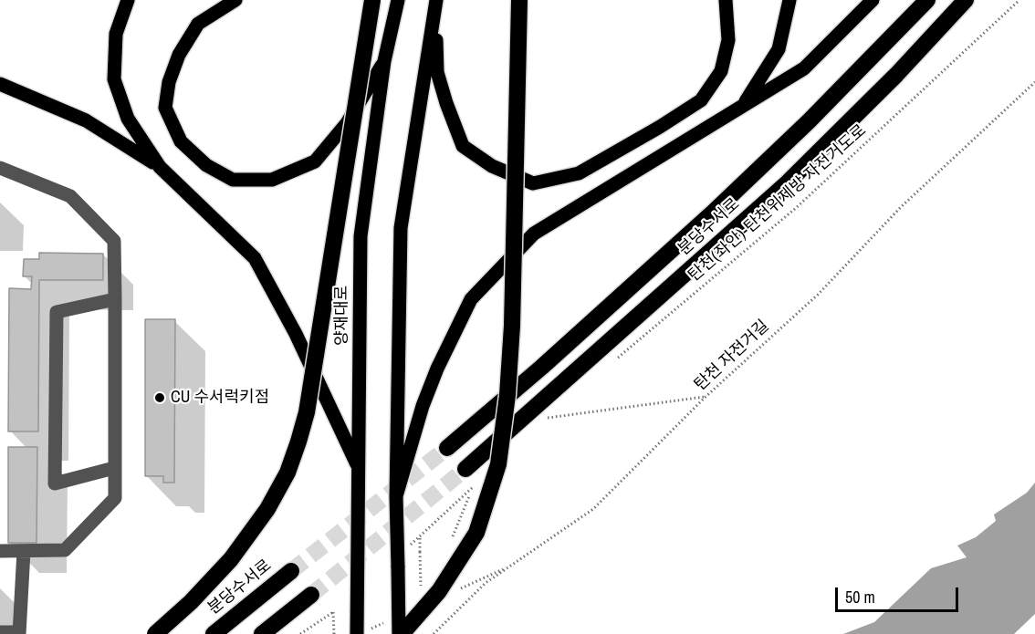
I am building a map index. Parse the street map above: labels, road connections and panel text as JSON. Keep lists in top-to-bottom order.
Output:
{
  "streets": {
    "highway": ["분당수서로"],
    "main road": ["양재대로"],
    "path": ["탄천(좌안)-탄천위제방 자전거도로", "탄천 자전거길"]
  },
  "places": ["CU 수서럭키점"],
  "scale_bar": "50 m"
}
